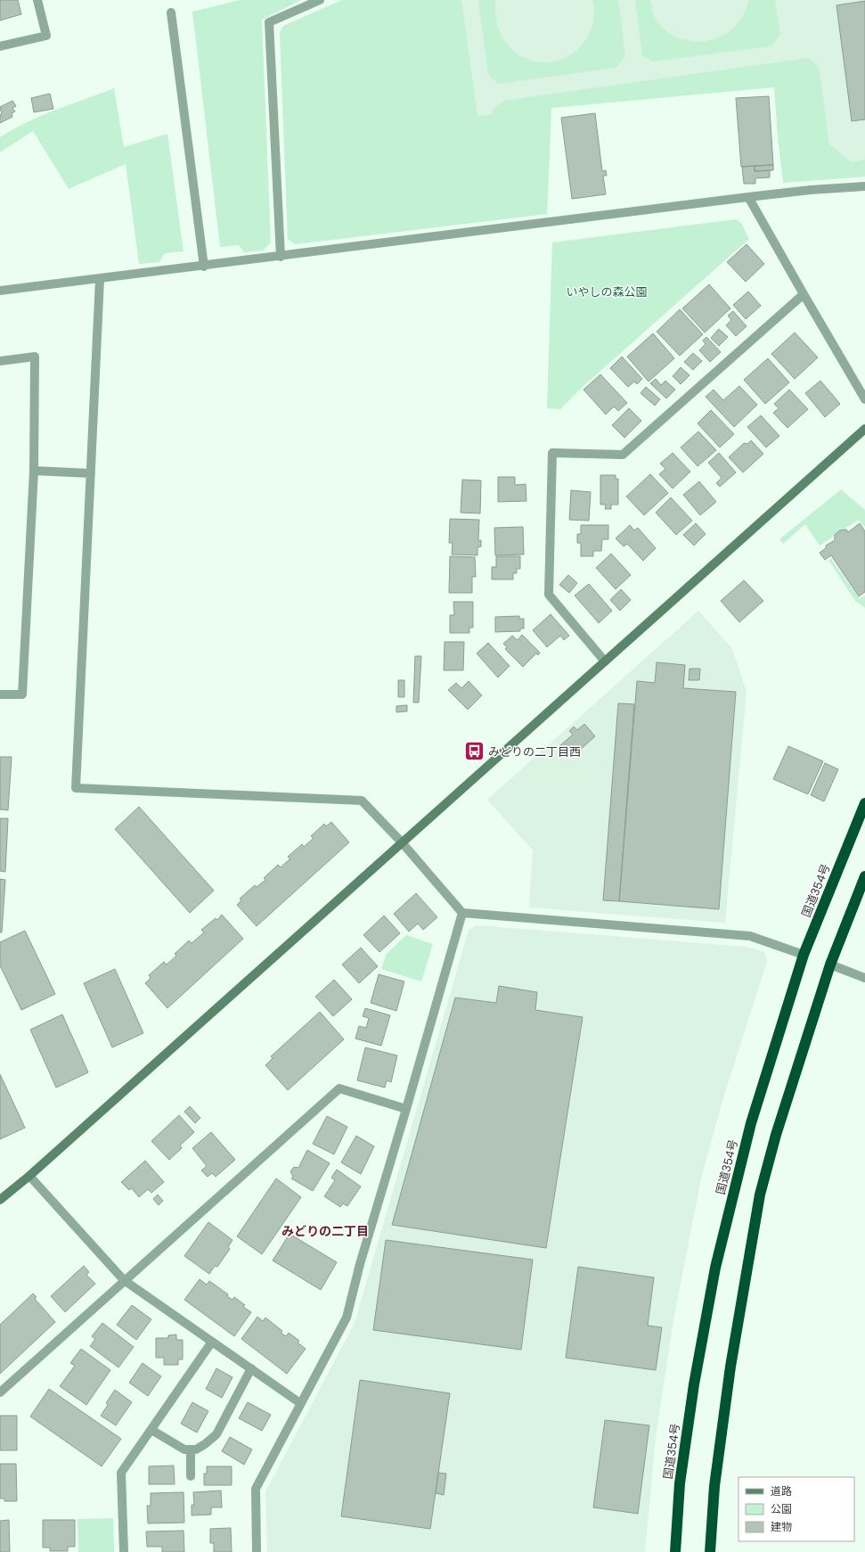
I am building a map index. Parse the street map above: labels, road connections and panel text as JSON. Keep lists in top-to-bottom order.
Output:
{
  "streets": {
    "highway": ["国道354号"]
  },
  "districts": ["みどりの二丁目"],
  "parks": ["いやしの森公園"],
  "places": {
    "bus stop": ["みどりの二丁目西"]
  },
  "legend": ["道路", "公園", "建物"]
}
